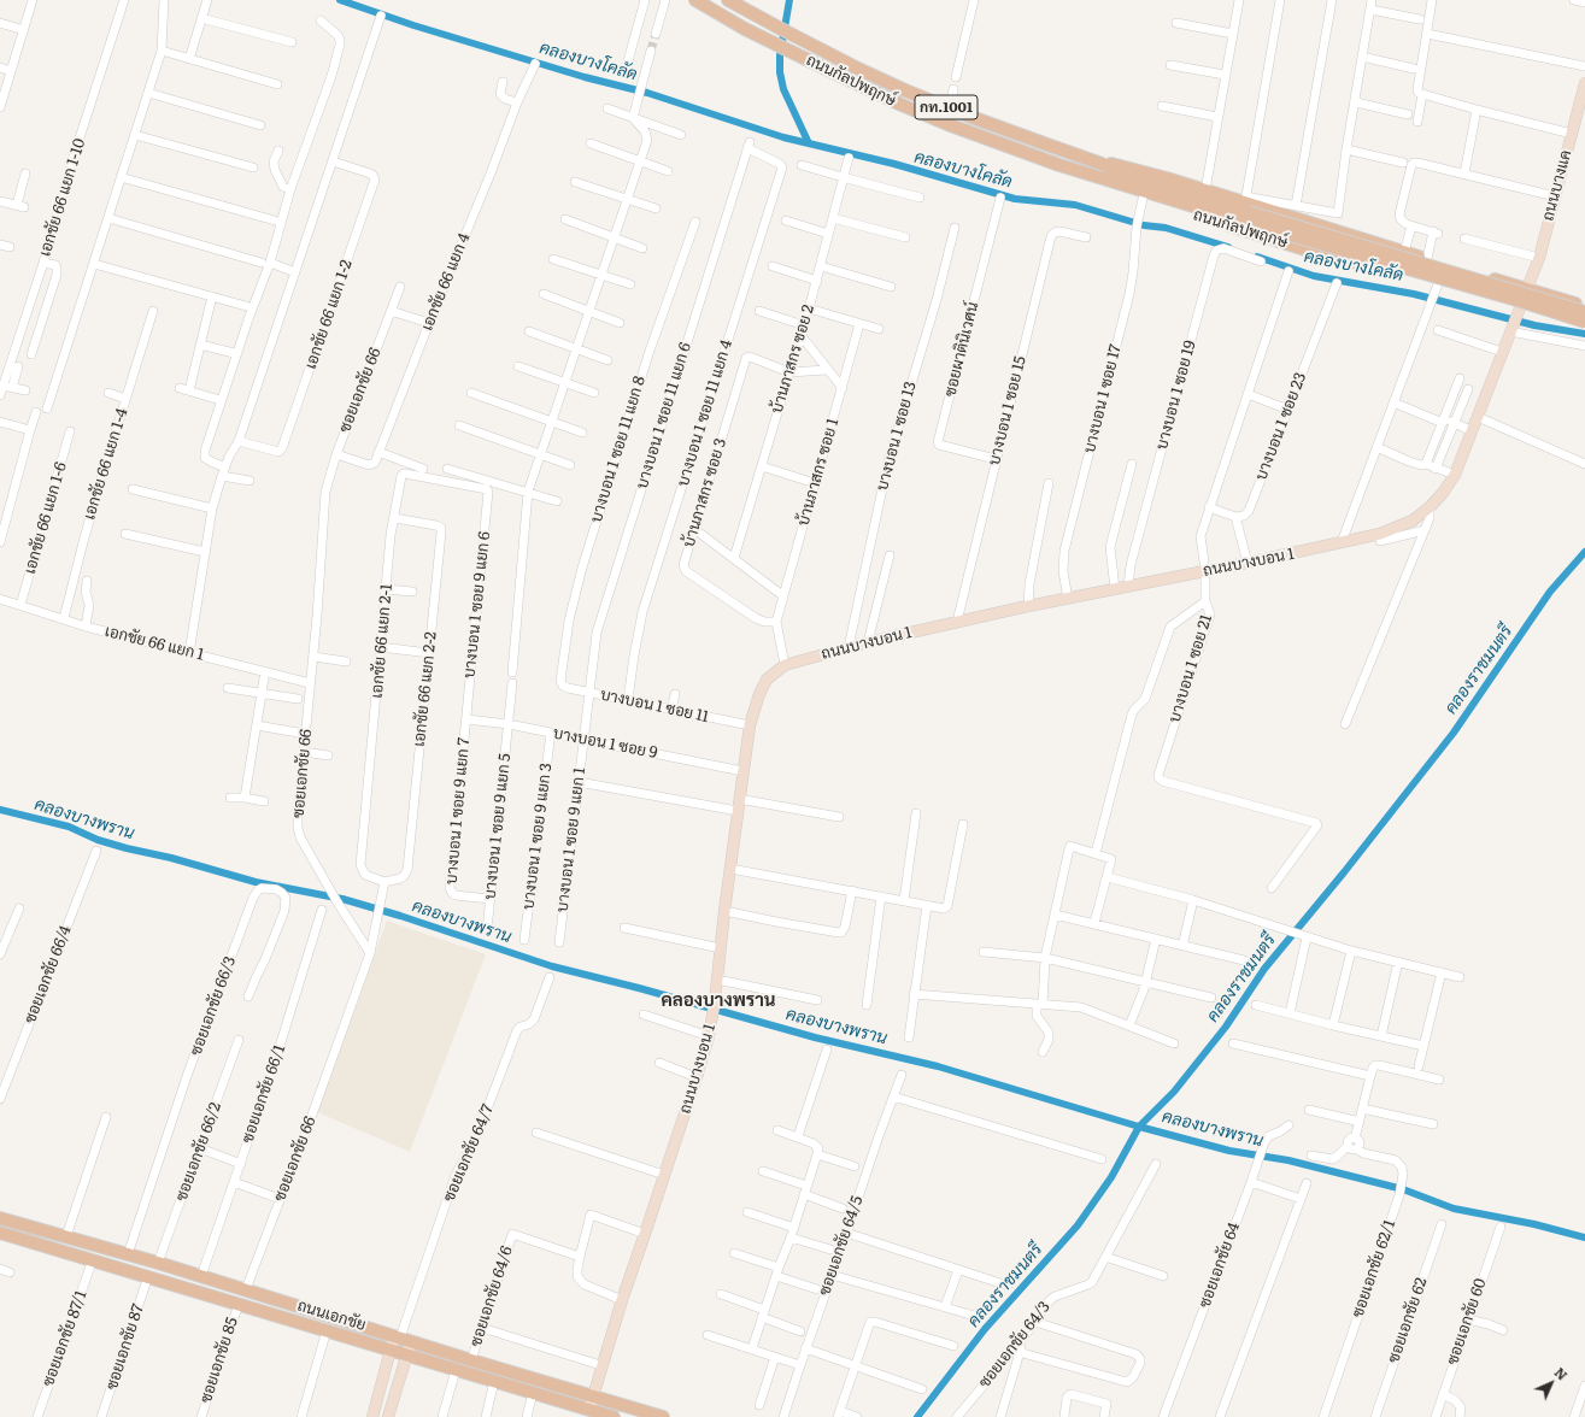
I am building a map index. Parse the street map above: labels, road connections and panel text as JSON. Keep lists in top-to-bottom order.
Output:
{
  "streets": {
    "main road": [
      "ถนนกัลปพฤกษ์",
      "กท.1001",
      "ถนนบางแค",
      "ถนนบางบอน 1",
      "ถนนเอกชัย"
    ],
    "street": [
      "เอกชัย 66 แยก 1-10",
      "เอกชัย 66 แยก 4",
      "เอกชัย 66 แยก 1-2",
      "ซอยผาตินิเวศน์",
      "บ้านภาสกร ซอย 2",
      "ซอยเอกชัย 66",
      "บางบอน 1 ซอย 19",
      "บางบอน 1 ซอย 17",
      "บางบอน 1 ซอย 15",
      "บางบอน 1 ซอย 11 แยก 4",
      "บางบอน 1 ซอย 11 แยก 6",
      "บางบอน 1 ซอย 23",
      "บางบอน 1 ซอย 13",
      "บางบอน 1 ซอย 11 แยก 8",
      "เอกชัย 66 แยก 1-4",
      "บ้านภาสกร ซอย 1",
      "บ้านภาสกร ซอย 3",
      "เอกชัย 66 แยก 1-6",
      "บางบอน 1 ซอย 9 แยก 6",
      "เอกชัย 66 แยก 2-1",
      "เอกชัย 66 แยก 1",
      "บางบอน 1 ซอย 21",
      "เอกชัย 66 แยก 2-2",
      "บางบอน 1 ซอย 11",
      "บางบอน 1 ซอย 9",
      "บางบอน 1 ซอย 9 แยก 7",
      "บางบอน 1 ซอย 9 แยก 5",
      "บางบอน 1 ซอย 9 แยก 3",
      "บางบอน 1 ซอย 9 แยก 1",
      "ซอยเอกชัย 66/4",
      "ซอยเอกชัย 66/3",
      "ซอยเอกชัย 66/1",
      "ซอยเอกชัย 66/2",
      "ซอยเอกชัย 64/7",
      "ซอยเอกชัย 64/5",
      "ซอยเอกชัย 64",
      "ซอยเอกชัย 62/1",
      "ซอยเอกชัย 64/6",
      "ซอยเอกชัย 62",
      "ซอยเอกชัย 60",
      "ซอยเอกชัย 87/1",
      "ซอยเอกชัย 64/3",
      "ซอยเอกชัย 87",
      "ซอยเอกชัย 85"
    ]
  },
  "crossings": [
    ["ถนนกัลปพฤกษ์", "ถนนบางแค"],
    ["ถนนกัลปพฤกษ์", "บางบอน 1 ซอย 17"],
    ["ถนนกัลปพฤกษ์", "ถนนบางบอน 1"],
    ["ซอยผาตินิเวศน์", "บางบอน 1 ซอย 15"],
    ["บ้านภาสกร ซอย 2", "บ้านภาสกร ซอย 3"],
    ["ซอยเอกชัย 66", "เอกชัย 66 แยก 1"],
    ["ซอยเอกชัย 66", "ถนนเอกชัย"],
    ["บางบอน 1 ซอย 19", "ถนนบางบอน 1"],
    ["บางบอน 1 ซอย 17", "ถนนบางบอน 1"],
    ["บางบอน 1 ซอย 15", "ถนนบางบอน 1"],
    ["บางบอน 1 ซอย 11 แยก 4", "บางบอน 1 ซอย 11 แยก 6"],
    ["บางบอน 1 ซอย 11 แยก 4", "บางบอน 1 ซอย 11"],
    ["บางบอน 1 ซอย 11 แยก 6", "บางบอน 1 ซอย 11"],
    ["บางบอน 1 ซอย 11 แยก 6", "บางบอน 1 ซอย 9"],
    ["บางบอน 1 ซอย 11 แยก 6", "บางบอน 1 ซอย 9 แยก 1"],
    ["บางบอน 1 ซอย 13", "ถนนบางบอน 1"],
    ["บางบอน 1 ซอย 11 แยก 8", "บางบอน 1 ซอย 11"],
    ["เอกชัย 66 แยก 1-4", "เอกชัย 66 แยก 1"],
    ["บ้านภาสกร ซอย 1", "บ้านภาสกร ซอย 3"],
    ["เอกชัย 66 แยก 1-6", "เอกชัย 66 แยก 1"],
    ["ถนนบางบอน 1", "บางบอน 1 ซอย 21"],
    ["ถนนบางบอน 1", "บางบอน 1 ซอย 11"],
    ["ถนนบางบอน 1", "บางบอน 1 ซอย 9"],
    ["ถนนบางบอน 1", "ถนนเอกชัย"],
    ["บางบอน 1 ซอย 9 แยก 6", "เอกชัย 66 แยก 2-1"],
    ["บางบอน 1 ซอย 9 แยก 6", "บางบอน 1 ซอย 9"],
    ["บางบอน 1 ซอย 9 แยก 6", "บางบอน 1 ซอย 9 แยก 7"],
    ["เอกชัย 66 แยก 2-1", "เอกชัย 66 แยก 2-2"],
    ["บางบอน 1 ซอย 9", "บางบอน 1 ซอย 9 แยก 7"],
    ["บางบอน 1 ซอย 9", "บางบอน 1 ซอย 9 แยก 5"],
    ["บางบอน 1 ซอย 9", "บางบอน 1 ซอย 9 แยก 3"],
    ["บางบอน 1 ซอย 9", "บางบอน 1 ซอย 9 แยก 1"],
    ["บางบอน 1 ซอย 9 แยก 7", "บางบอน 1 ซอย 9 แยก 5"],
    ["ซอยเอกชัย 66/3", "ถนนเอกชัย"],
    ["ซอยเอกชัย 66/1", "ถนนเอกชัย"],
    ["ซอยเอกชัย 66/2", "ถนนเอกชัย"],
    ["ซอยเอกชัย 64/7", "ถนนเอกชัย"],
    ["ซอยเอกชัย 64/6", "ถนนเอกชัย"],
    ["ถนนเอกชัย", "ซอยเอกชัย 87/1"],
    ["ถนนเอกชัย", "ซอยเอกชัย 87"],
    ["ถนนเอกชัย", "ซอยเอกชัย 85"]
  ],
  "districts": ["คลองบางพราน"],
  "water": ["คลองบางโคลัด", "คลองราชมนตรี", "คลองบางพราน"],
  "north": "top right"
}
